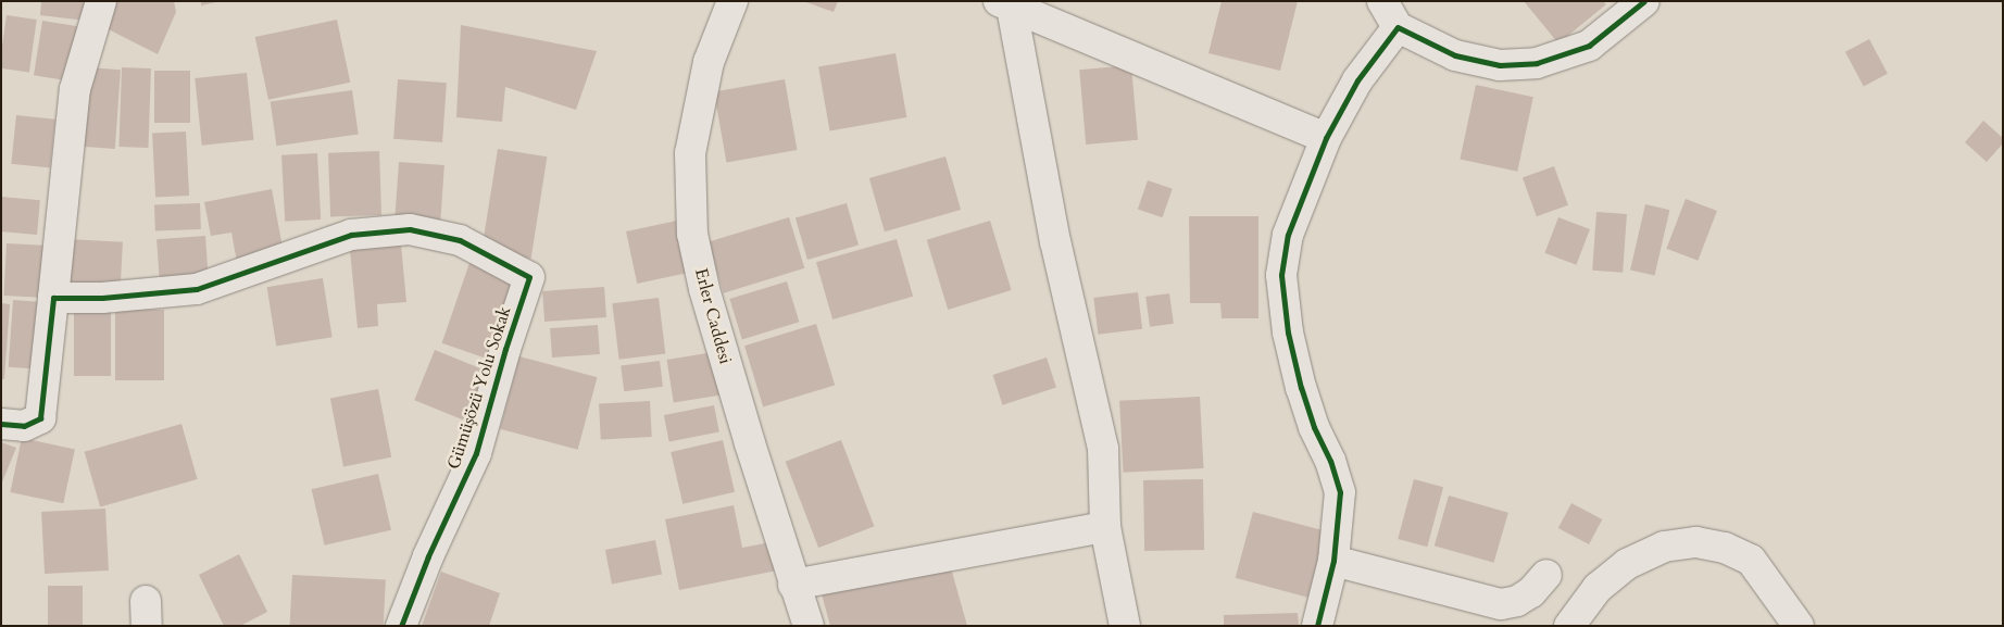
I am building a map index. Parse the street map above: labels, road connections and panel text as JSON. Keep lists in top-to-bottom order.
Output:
{
  "streets": {
    "street": ["Erler Caddesi", "Gümüşözü Yolu Sokak"]
  }
}
